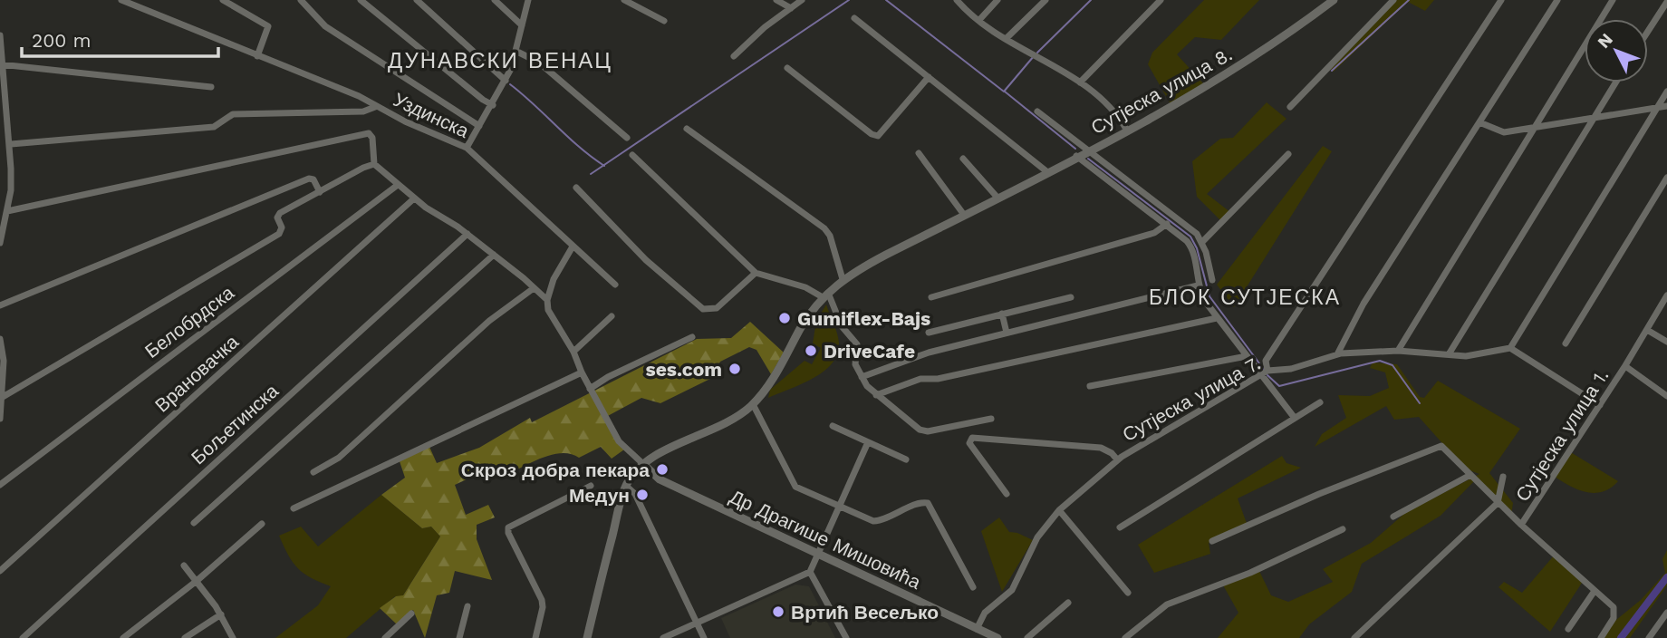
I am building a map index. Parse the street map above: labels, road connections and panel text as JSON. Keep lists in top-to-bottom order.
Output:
{
  "streets": {
    "street": [
      "Сутјеска улица 8.",
      "Уздинска",
      "Белобрдска",
      "Врановачка",
      "Сутјеска улица 7.",
      "Бољетинска",
      "Сутјеска улица 1.",
      "Др Драгише Мишовића"
    ]
  },
  "crossings": [
    ["Сутјеска улица 8.", "Др Драгише Мишовића"],
    ["Сутјеска улица 7.", "Др Драгише Мишовића"]
  ],
  "districts": ["ДУНАВСКИ ВЕНАЦ", "БЛОК СУТЈЕСКА"],
  "places": [
    "Gumiflex-Bajs",
    "DriveCafe",
    "ses.com",
    "Скроз добра пекара",
    "Медун",
    "Вртић Весељко"
  ],
  "scale_bar": "200 m",
  "north": "top left"
}
